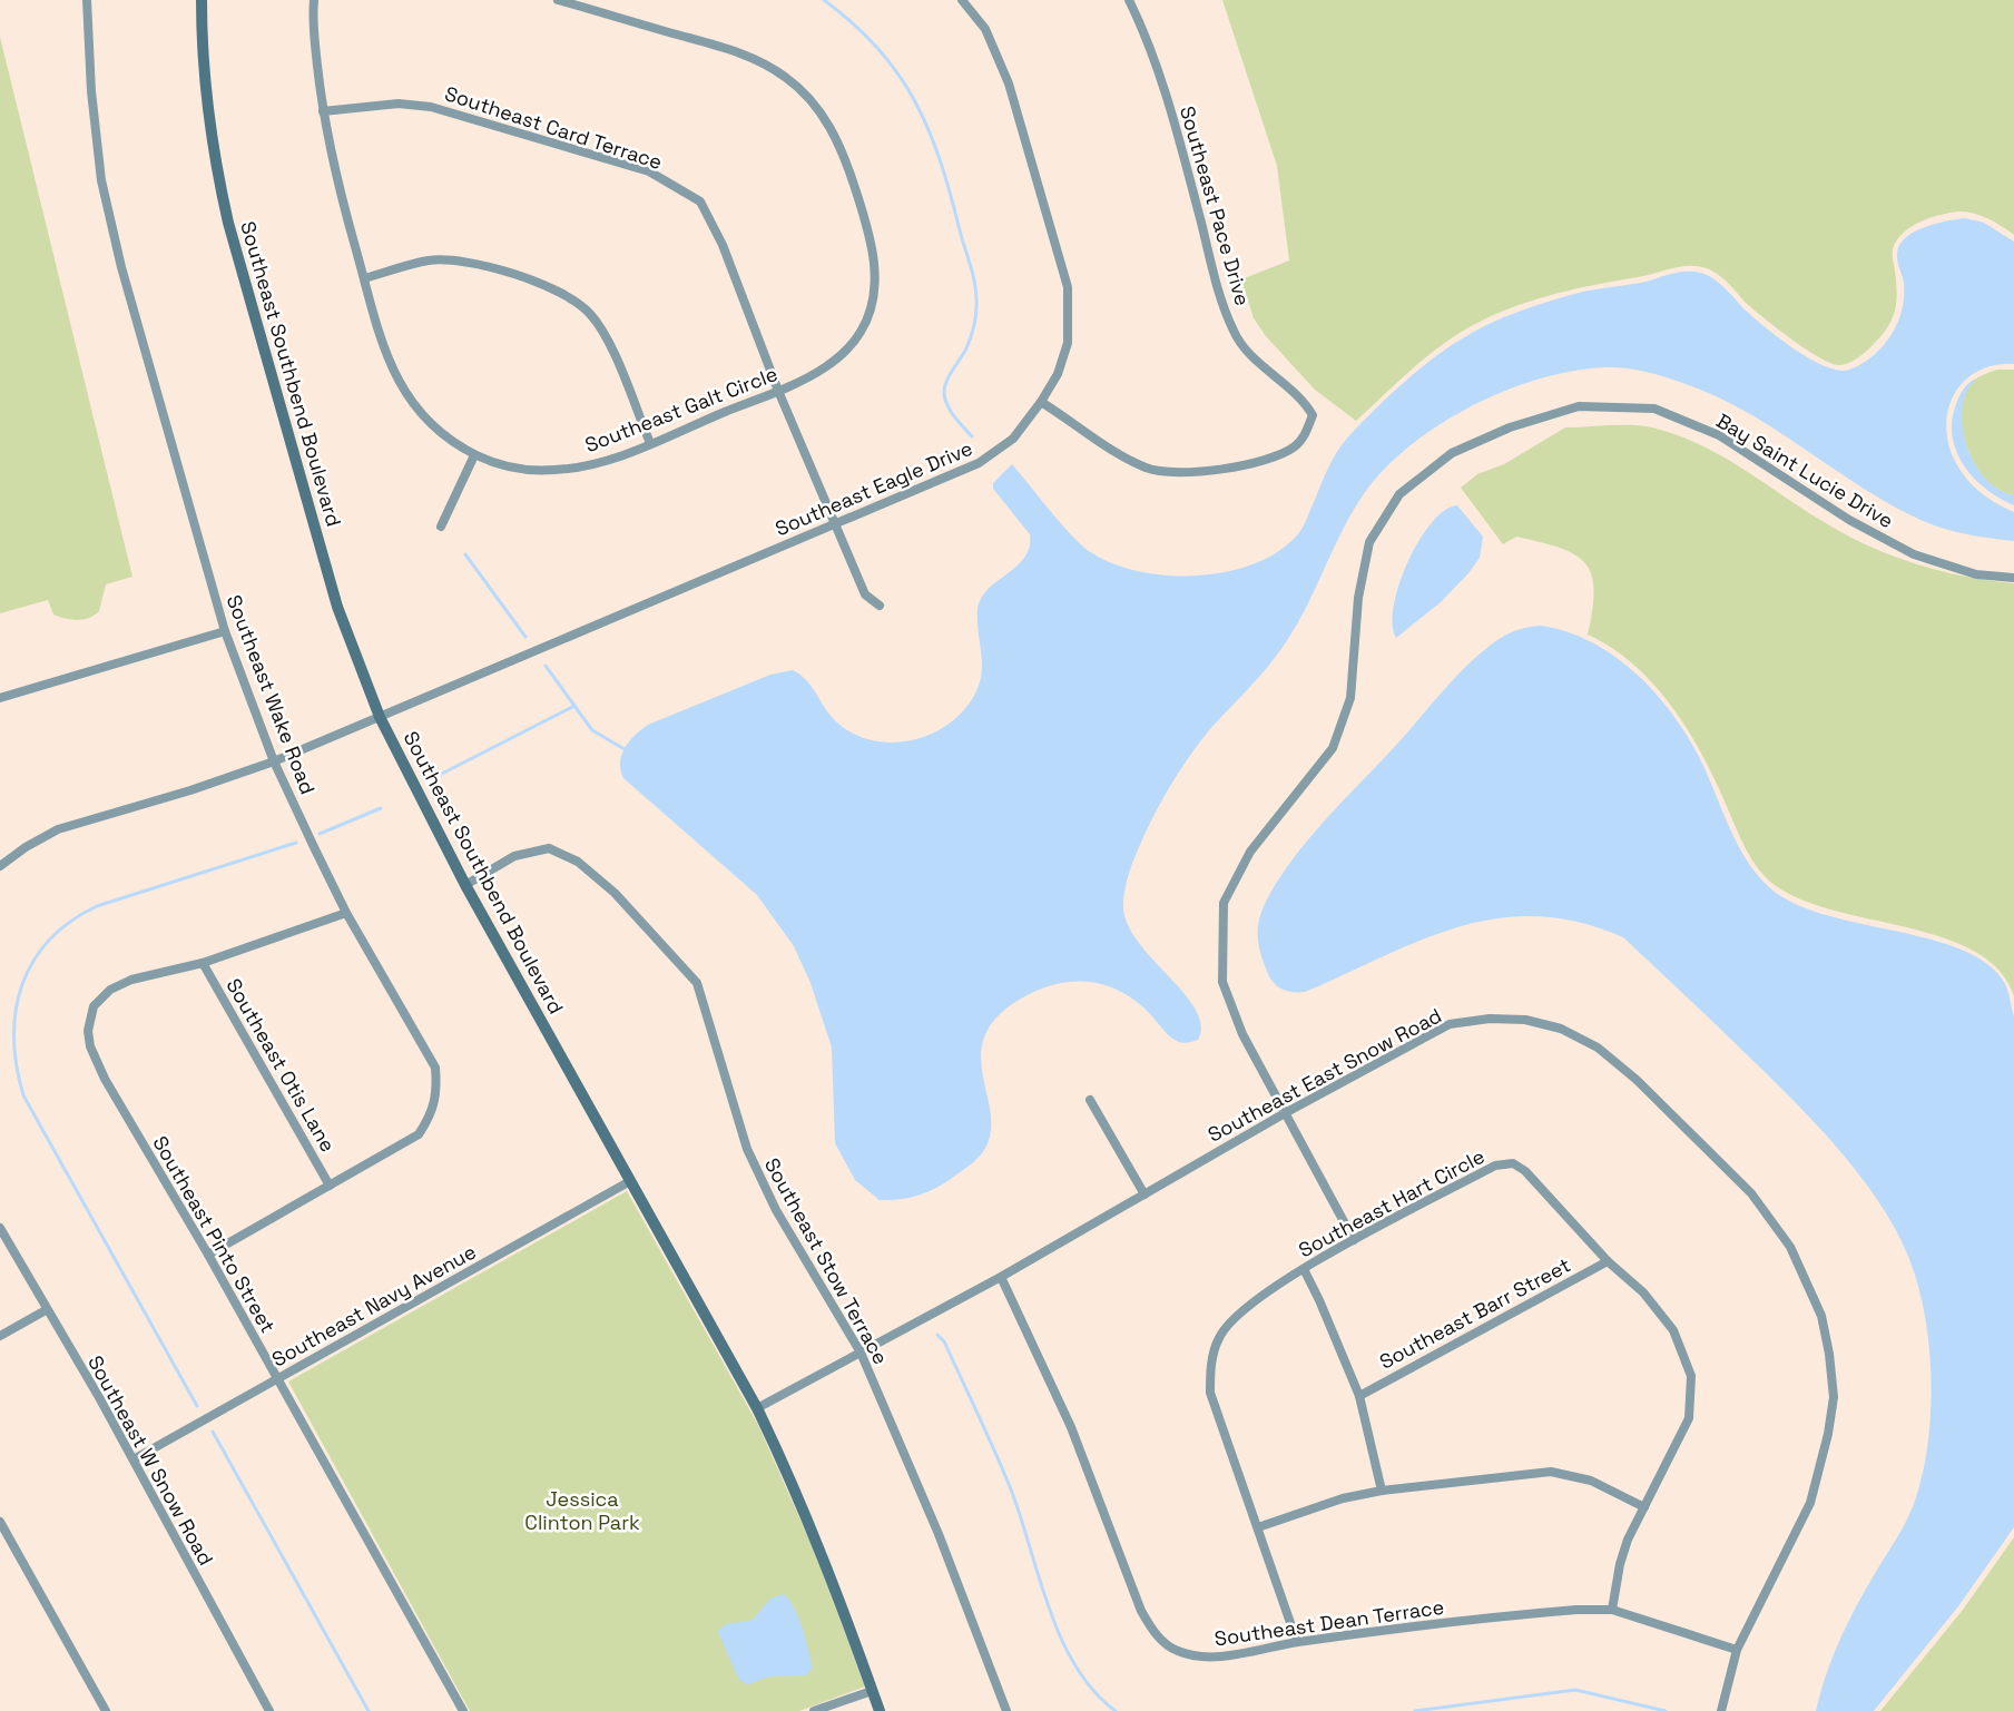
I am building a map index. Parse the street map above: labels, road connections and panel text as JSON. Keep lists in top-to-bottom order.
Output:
{
  "streets": {
    "street": [
      "Southeast Card Terrace",
      "Southeast Pace Drive",
      "Southeast Southbend Boulevard",
      "Southeast Galt Circle",
      "Bay Saint Lucie Drive",
      "Southeast Eagle Drive",
      "Southeast Wake Road",
      "Southeast Otis Lane",
      "Southeast East Snow Road",
      "Southeast Hart Circle",
      "Southeast Pinto Street",
      "Southeast Stow Terrace",
      "Southeast Navy Avenue",
      "Southeast Barr Street",
      "Southeast W Snow Road",
      "Southeast Dean Terrace"
    ]
  },
  "crossings": [
    ["Southeast Card Terrace", "Southeast Galt Circle"],
    ["Southeast Card Terrace", "Southeast Eagle Drive"],
    ["Southeast Pace Drive", "Southeast Eagle Drive"],
    ["Southeast Southbend Boulevard", "Southeast Eagle Drive"],
    ["Southeast Southbend Boulevard", "Southeast East Snow Road"],
    ["Southeast Southbend Boulevard", "Southeast Stow Terrace"],
    ["Southeast Southbend Boulevard", "Southeast Navy Avenue"],
    ["Bay Saint Lucie Drive", "Southeast East Snow Road"],
    ["Bay Saint Lucie Drive", "Southeast Hart Circle"],
    ["Southeast Wake Road", "Southeast Otis Lane"],
    ["Southeast Wake Road", "Southeast Pinto Street"],
    ["Southeast Otis Lane", "Southeast Pinto Street"],
    ["Southeast East Snow Road", "Southeast Stow Terrace"],
    ["Southeast East Snow Road", "Southeast Dean Terrace"],
    ["Southeast Hart Circle", "Southeast Barr Street"],
    ["Southeast Hart Circle", "Southeast Dean Terrace"],
    ["Southeast Pinto Street", "Southeast Navy Avenue"],
    ["Southeast Navy Avenue", "Southeast W Snow Road"]
  ],
  "parks": ["Jessica Clinton Park"]
}
